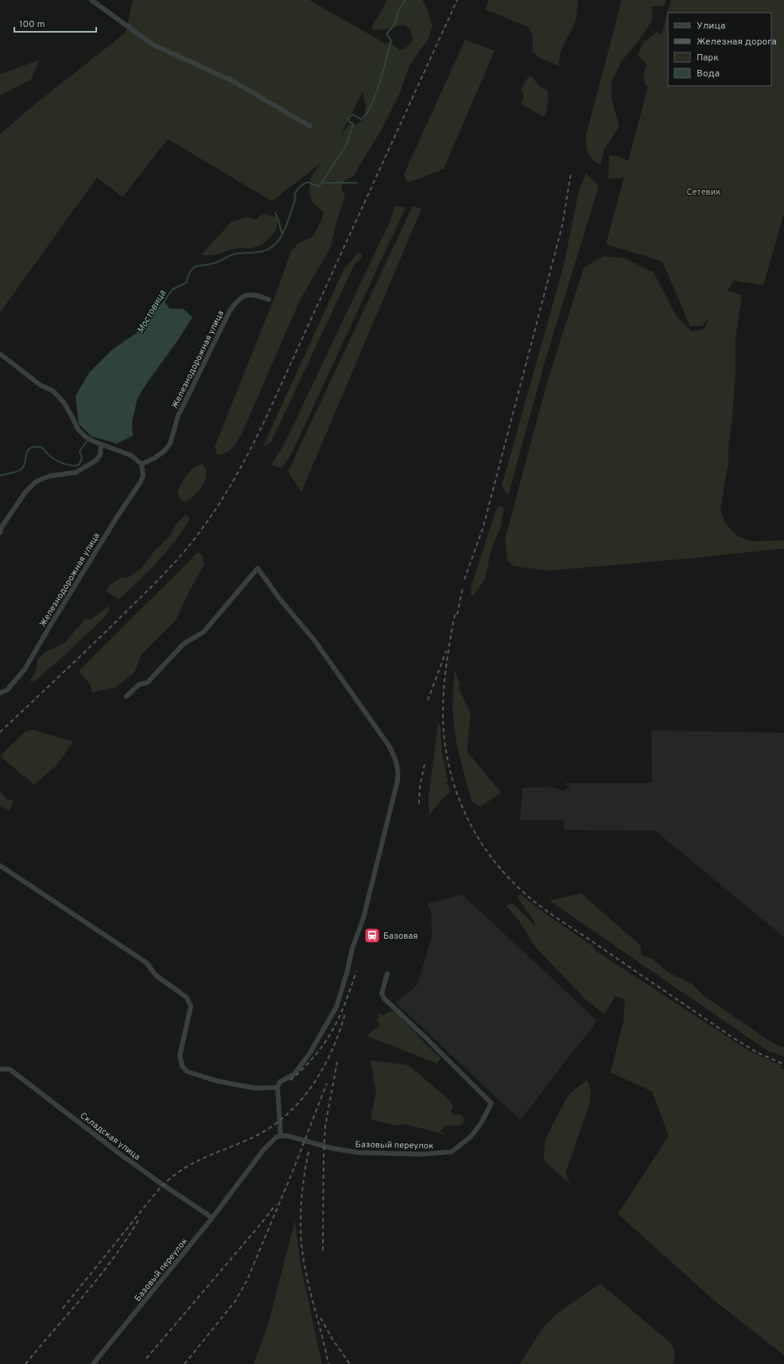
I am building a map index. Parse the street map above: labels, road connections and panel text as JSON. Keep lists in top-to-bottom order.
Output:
{
  "streets": {
    "street": ["Железнодорожная улица", "Складская улица", "Базовый переулок"]
  },
  "crossings": [
    ["Складская улица", "Базовый переулок"]
  ],
  "water": ["Мостовица"],
  "parks": ["Сетевик"],
  "places": {
    "station": ["Базовая"]
  },
  "legend": [
    "Улица",
    "Железная дорога",
    "Парк",
    "Вода"
  ],
  "scale_bar": "100 m"
}
